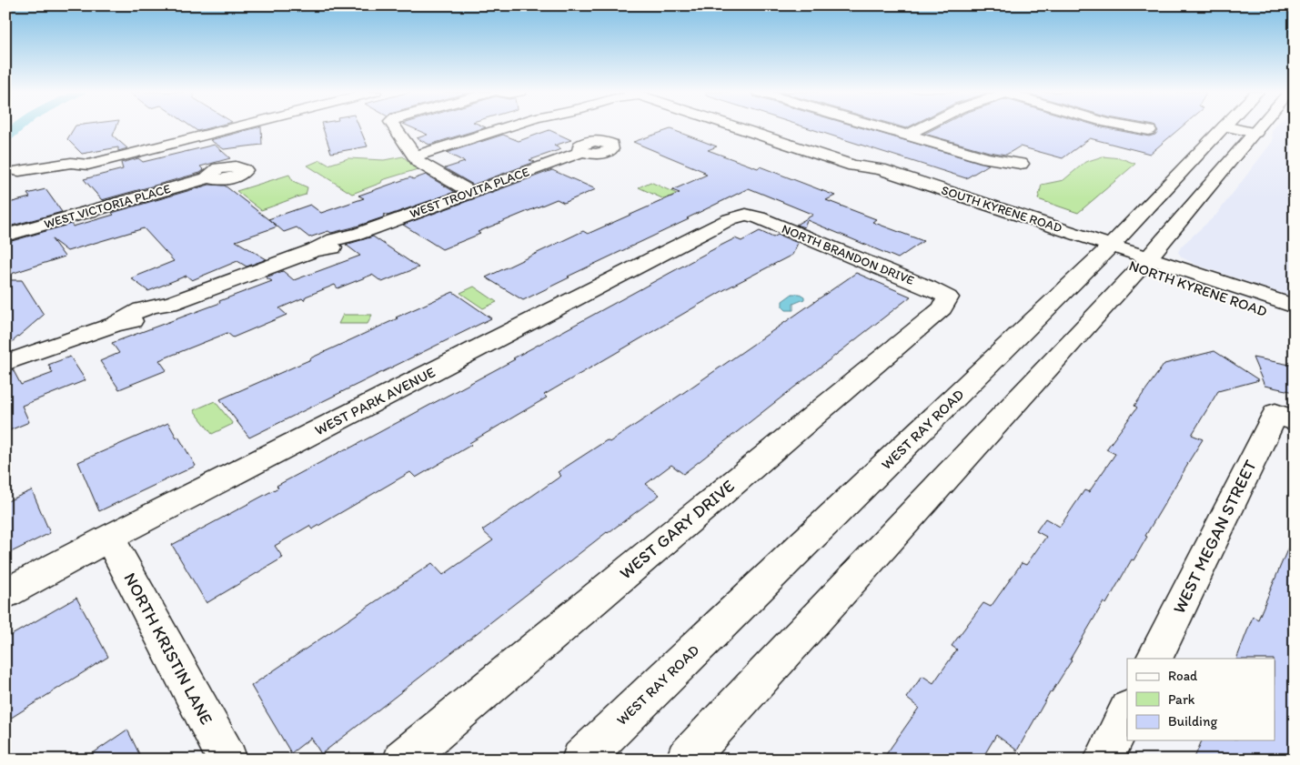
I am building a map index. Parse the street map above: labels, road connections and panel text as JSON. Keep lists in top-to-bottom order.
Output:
{
  "streets": {
    "street": [
      "WEST TROVITA PLACE",
      "WEST VICTORIA PLACE",
      "SOUTH KYRENE ROAD",
      "NORTH BRANDON DRIVE",
      "NORTH KYRENE ROAD",
      "WEST PARK AVENUE",
      "WEST RAY ROAD",
      "WEST GARY DRIVE",
      "WEST MEGAN STREET",
      "NORTH KRISTIN LANE"
    ]
  },
  "crossings": [
    ["SOUTH KYRENE ROAD", "NORTH KYRENE ROAD"],
    ["SOUTH KYRENE ROAD", "WEST RAY ROAD"],
    ["NORTH BRANDON DRIVE", "WEST PARK AVENUE"],
    ["NORTH BRANDON DRIVE", "WEST GARY DRIVE"],
    ["NORTH KYRENE ROAD", "WEST RAY ROAD"],
    ["WEST PARK AVENUE", "NORTH KRISTIN LANE"]
  ],
  "legend": ["Road", "Park", "Building"]
}
